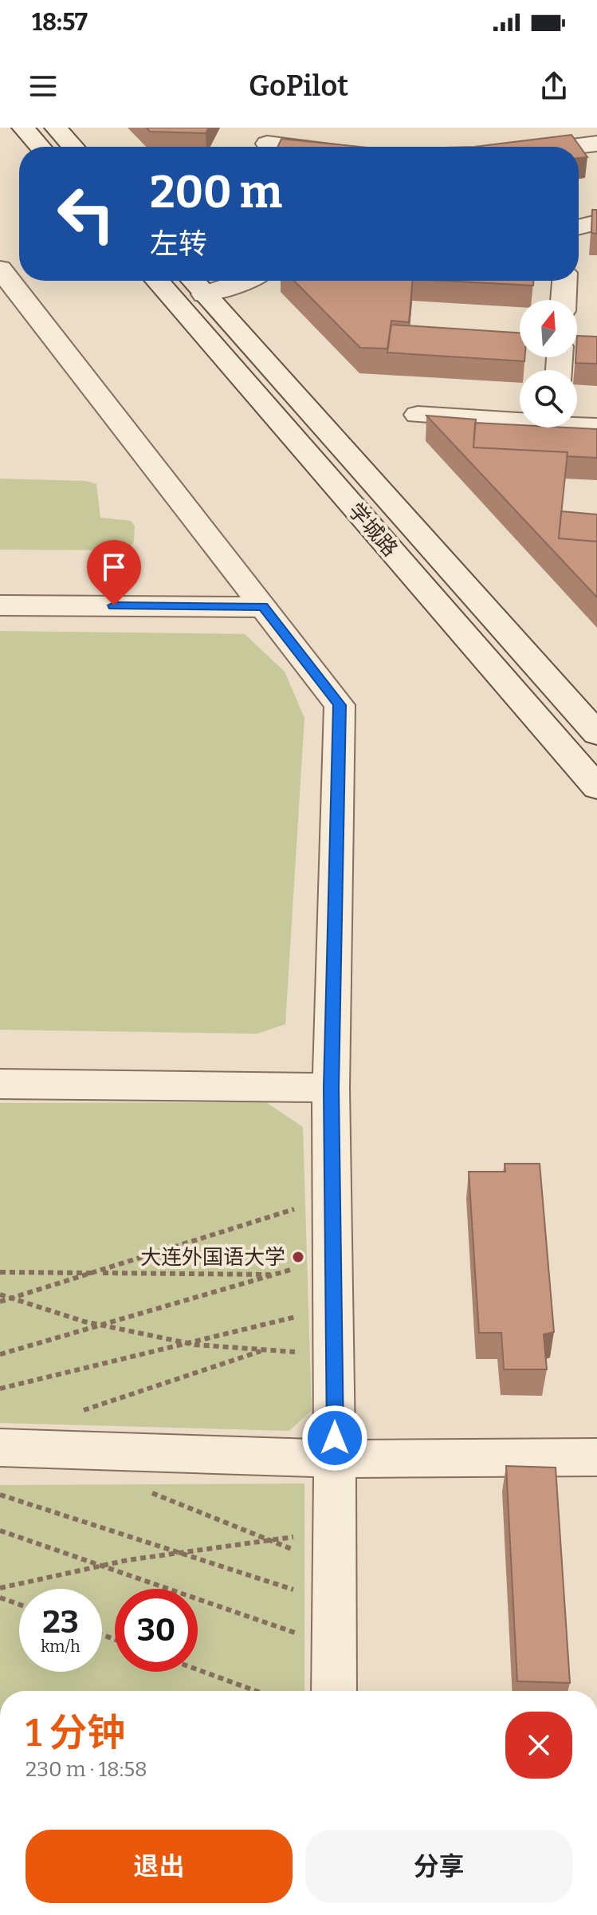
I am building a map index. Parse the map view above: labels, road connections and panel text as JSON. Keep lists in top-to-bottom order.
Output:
{
  "streets": {
    "street": ["学城路"]
  },
  "places": ["大连外国语大学"],
  "north": "top",
  "page": {
    "status": "18:57",
    "header": "GoPilot",
    "turn": ["200 m", "左转"],
    "speed": "23 km/h",
    "limit": "30",
    "heading": ["1 分钟", "230 m · 18:58"],
    "buttons": ["退出", "分享"]
  }
}
